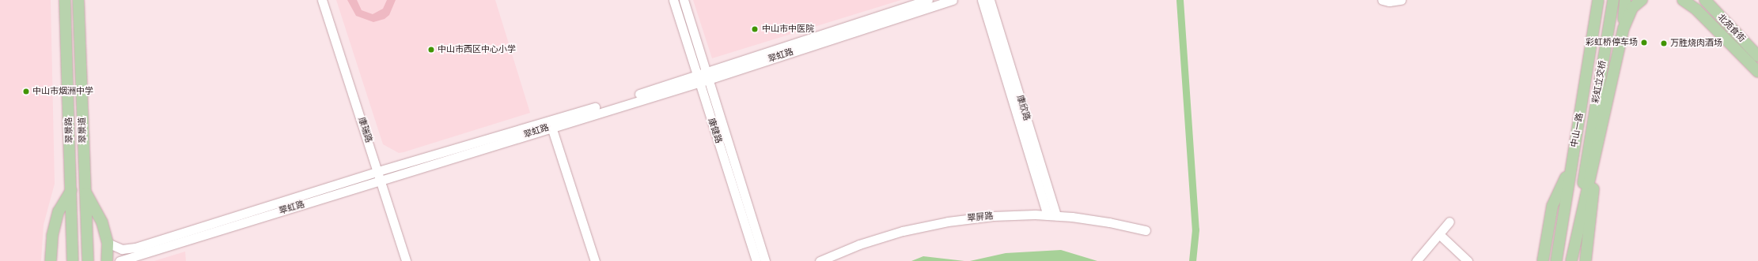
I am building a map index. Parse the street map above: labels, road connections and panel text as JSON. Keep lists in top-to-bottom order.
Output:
{
  "streets": {
    "main road": [
      "北苑食街",
      "彩虹立交桥",
      "翠景路",
      "翠景道",
      "中山一路"
    ],
    "street": [
      "翠虹路",
      "康欣路",
      "康瑞路",
      "康健路",
      "翠屏路"
    ]
  },
  "crossings": [
    ["翠虹路", "康瑞路"],
    ["翠虹路", "康健路"],
    ["彩虹立交桥", "中山一路"],
    ["康欣路", "翠屏路"]
  ],
  "places": [
    "中山市中医院",
    "彩虹桥停车场",
    "万胜烧肉酒场",
    "中山市西区中心小学",
    "中山市烟洲中学"
  ]
}
